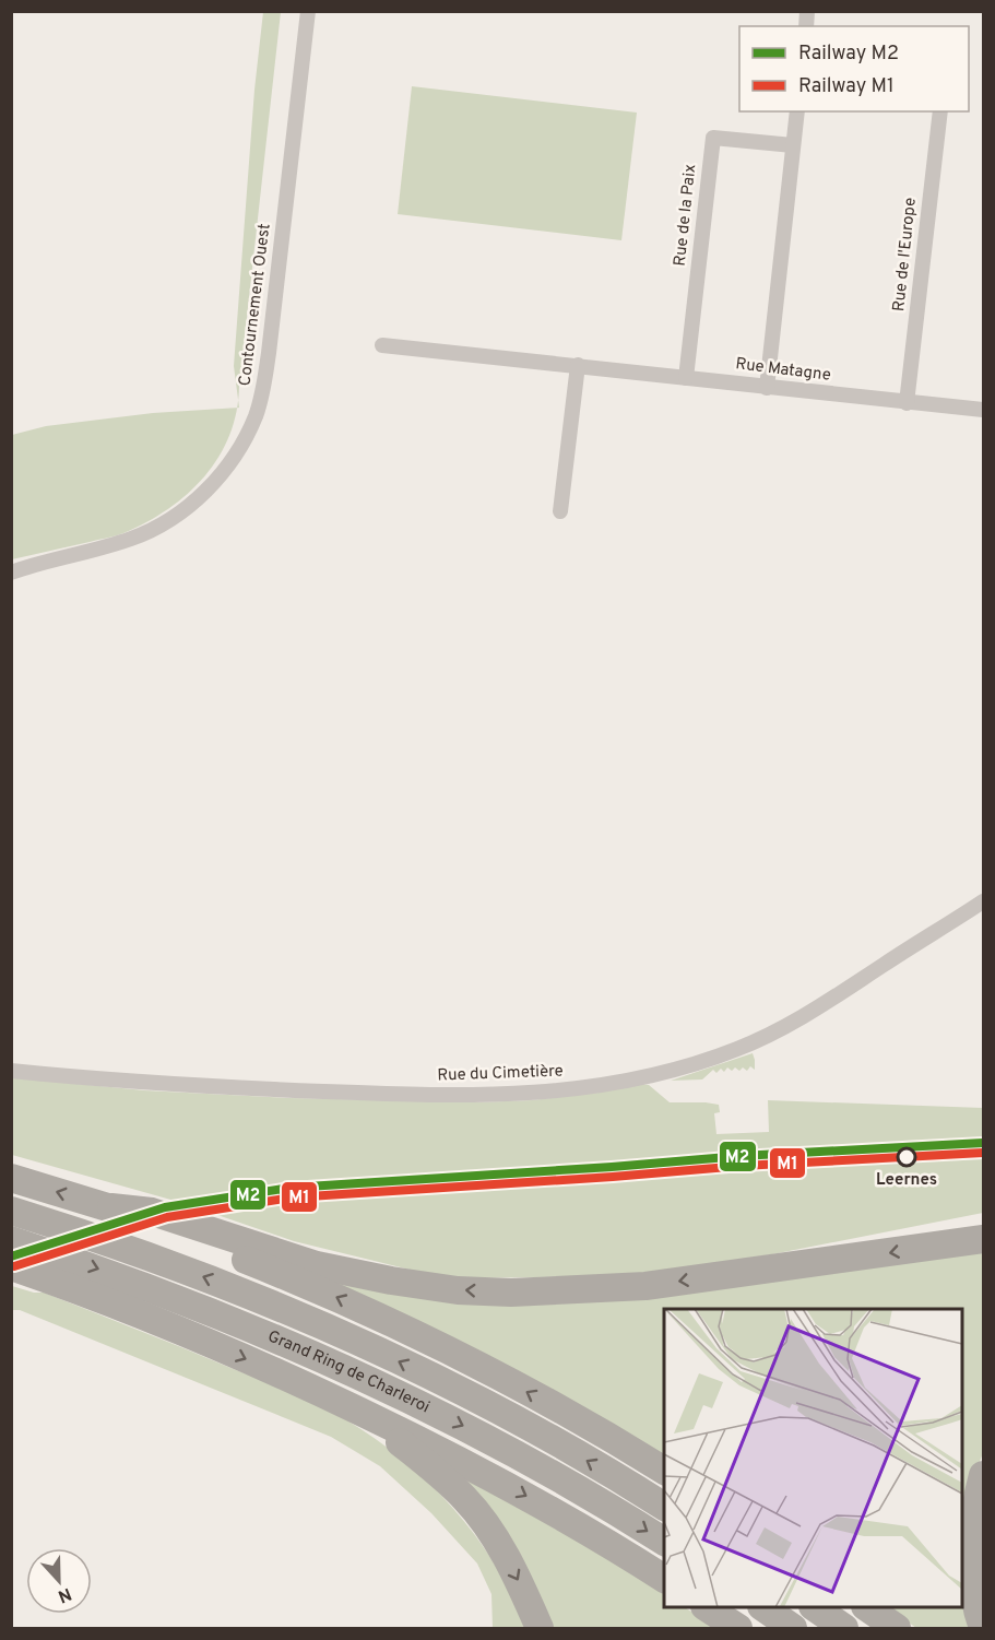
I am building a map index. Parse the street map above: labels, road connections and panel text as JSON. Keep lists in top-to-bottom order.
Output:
{
  "streets": {
    "highway": ["Grand Ring de Charleroi"],
    "street": [
      "Rue de la Paix",
      "Rue de l'Europe",
      "Contournement Ouest",
      "Rue Matagne",
      "Rue du Cimetière"
    ]
  },
  "crossings": [
    ["Rue de la Paix", "Rue Matagne"],
    ["Rue de l'Europe", "Rue Matagne"]
  ],
  "places": ["Leernes"],
  "lines": ["rail line M2", "rail line M1"],
  "legend": ["Railway M2", "Railway M1"],
  "north": "bottom"
}
